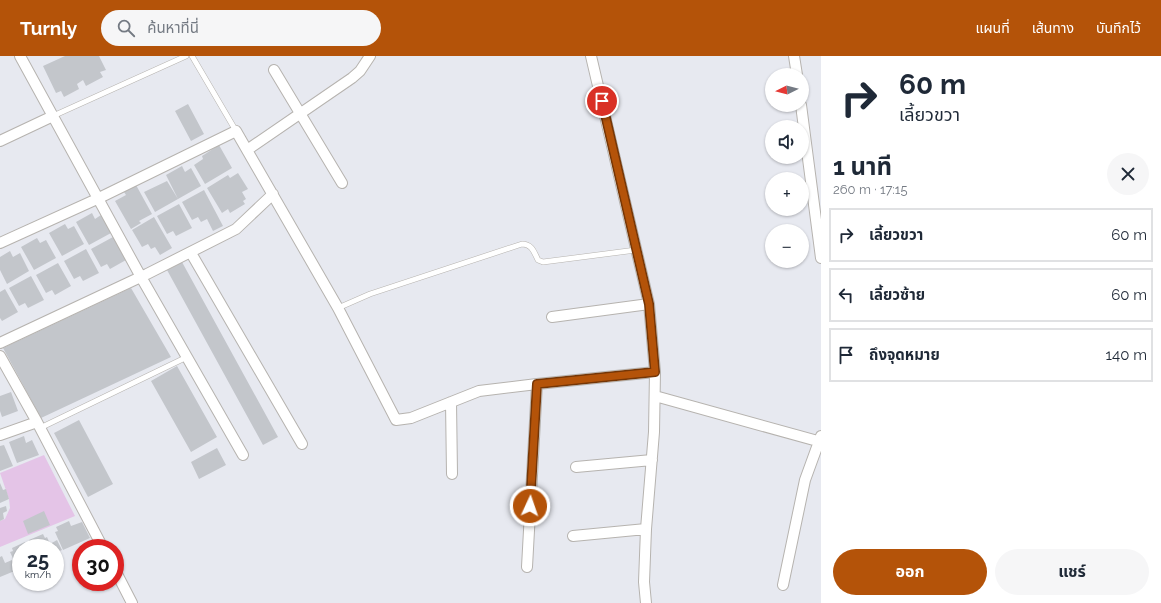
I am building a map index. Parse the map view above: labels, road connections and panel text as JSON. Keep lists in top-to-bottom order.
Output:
{
  "north": "left",
  "page": {
    "header": "Turnly",
    "search": "ค้นหาที่นี่",
    "nav": ["แผนที่", "เส้นทาง", "บันทึกไว้"],
    "turn": ["60 m", "เลี้ยวขวา"],
    "map_buttons": ["+", "−"],
    "heading": ["1 นาที", "260 m · 17:15"],
    "list": [
      {
        "name": "เลี้ยวขวา",
        "value": "60 m"
      },
      {
        "name": "เลี้ยวซ้าย",
        "value": "60 m"
      },
      {
        "name": "ถึงจุดหมาย",
        "value": "140 m"
      }
    ],
    "speed": "25 km/h",
    "limit": "30",
    "buttons": ["ออก", "แชร์"]
  }
}
